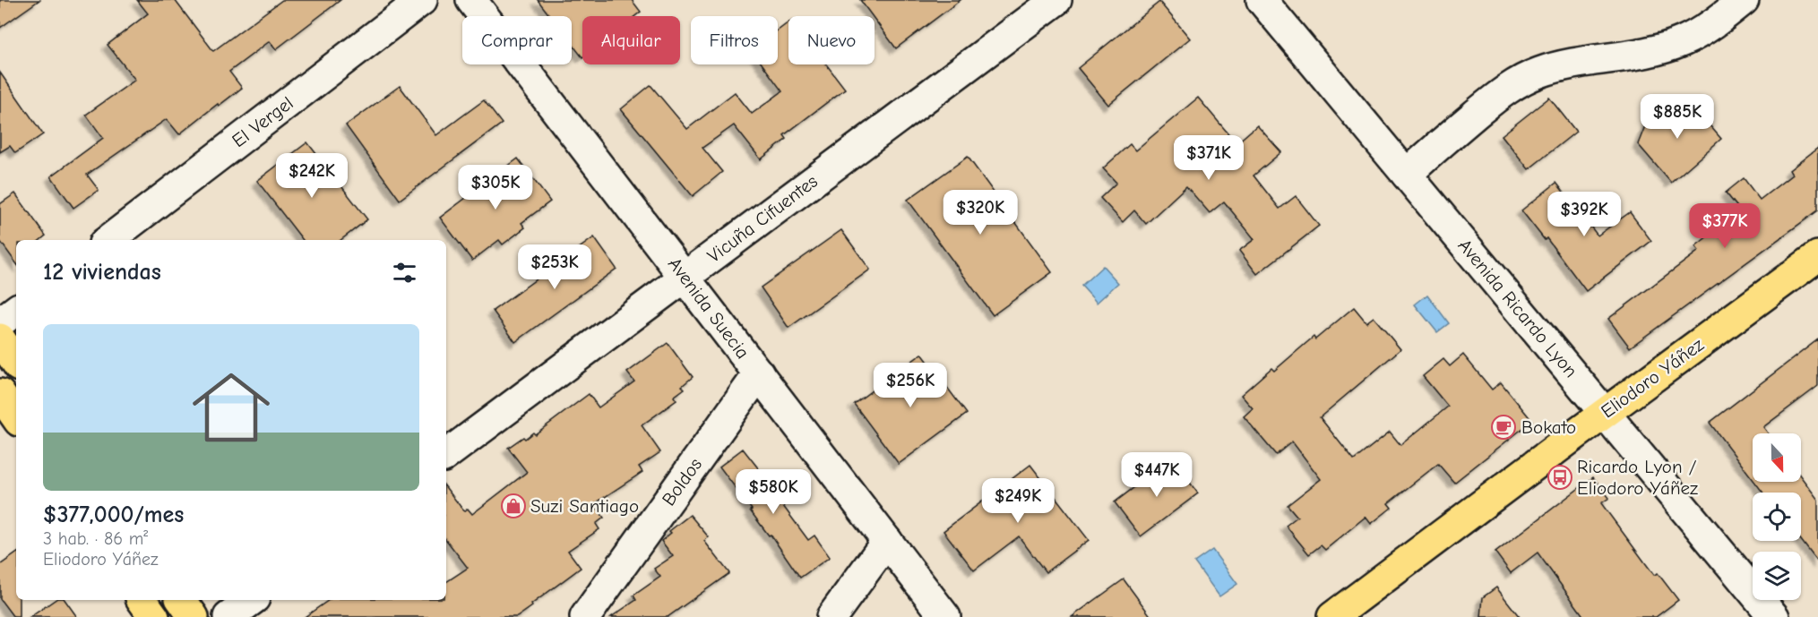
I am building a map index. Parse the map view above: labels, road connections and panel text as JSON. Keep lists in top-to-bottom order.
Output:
{
  "streets": {
    "main road": ["Eliodoro Yáñez"],
    "street": [
      "El Vergel",
      "Vicuña Cifuentes",
      "Avenida Suecia",
      "Avenida Ricardo Lyon",
      "Boldos"
    ]
  },
  "crossings": [
    ["Vicuña Cifuentes", "Avenida Suecia"],
    ["Avenida Suecia", "Boldos"],
    ["Avenida Ricardo Lyon", "Eliodoro Yáñez"]
  ],
  "places": {
    "cafe": ["Bokato"],
    "bus stop": ["Ricardo Lyon / Eliodoro Yáñez"],
    "shop": ["Suzi Santiago"]
  },
  "north": "bottom",
  "page": {
    "chip": [
      "Comprar",
      "Alquilar",
      "Filtros",
      "Nuevo"
    ],
    "price": [
      "$885K",
      "$371K",
      "$242K",
      "$305K",
      "$320K",
      "$392K",
      "$377K",
      "$253K",
      "$256K",
      "$447K",
      "$580K",
      "$249K"
    ],
    "heading": "12 viviendas",
    "list": [
      {
        "name": "$377,000/mes",
        "note": "3 hab. · 86 m² · Eliodoro Yáñez"
      }
    ]
  }
}
